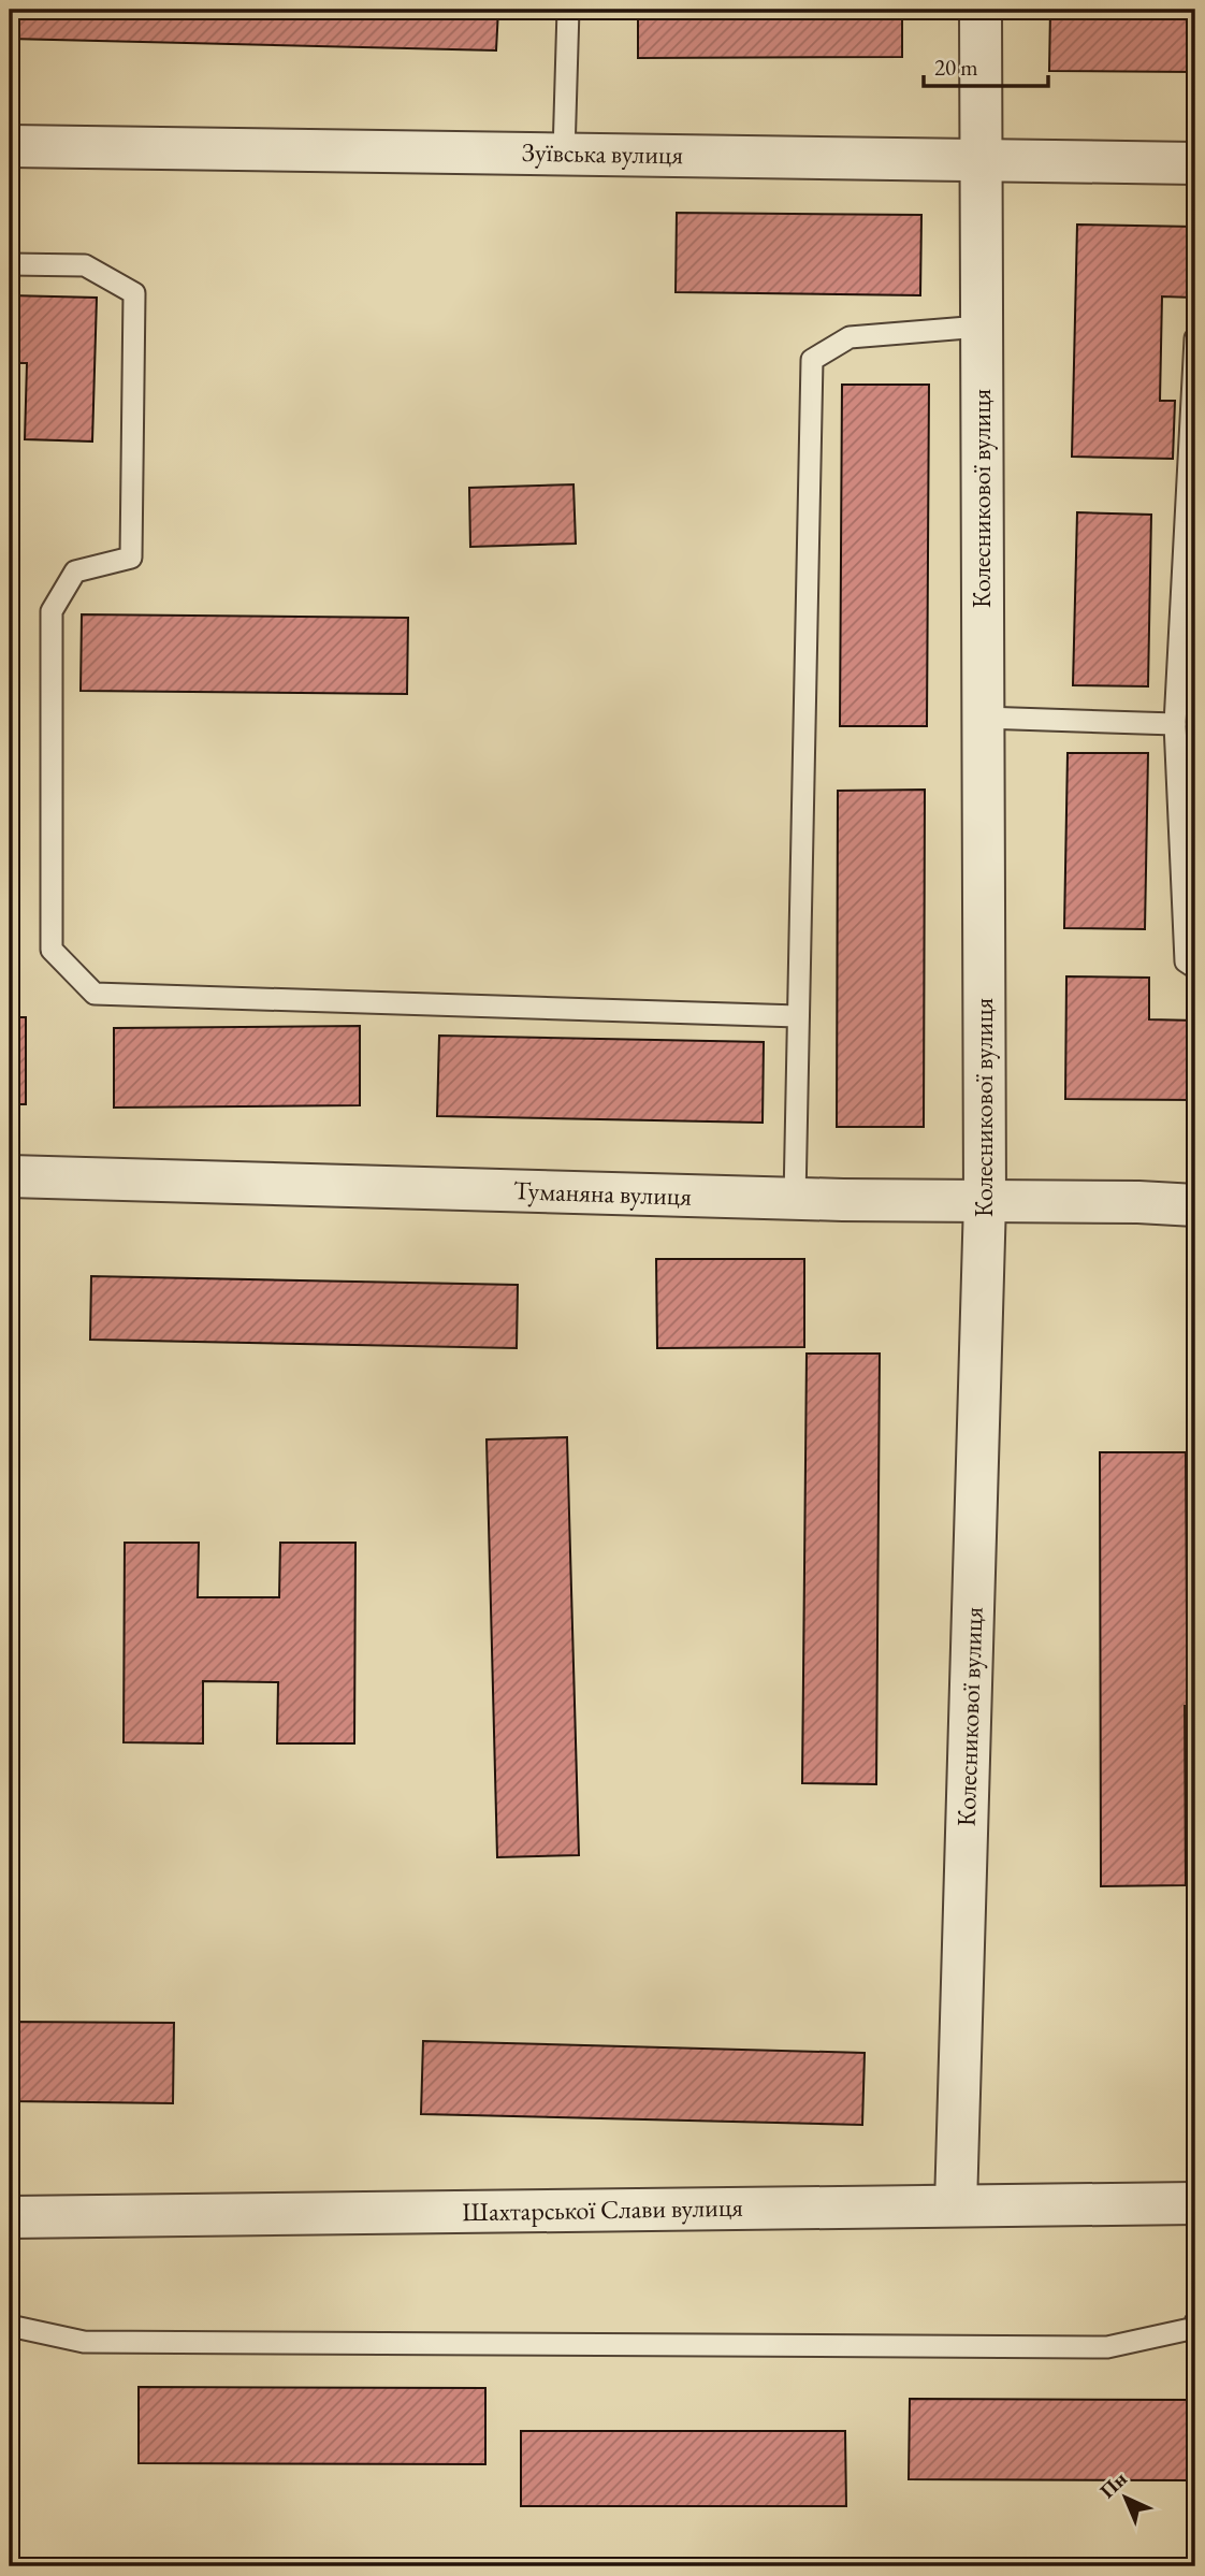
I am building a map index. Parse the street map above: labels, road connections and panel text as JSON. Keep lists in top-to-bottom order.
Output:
{
  "streets": {
    "street": [
      "Зуївська вулиця",
      "Колесникової вулиця",
      "Туманяна вулиця",
      "Шахтарської Слави вулиця"
    ]
  },
  "crossings": [
    ["Зуївська вулиця", "Колесникової вулиця"],
    ["Колесникової вулиця", "Туманяна вулиця"],
    ["Колесникової вулиця", "Шахтарської Слави вулиця"]
  ],
  "scale_bar": "20 m",
  "north": "top left"
}
